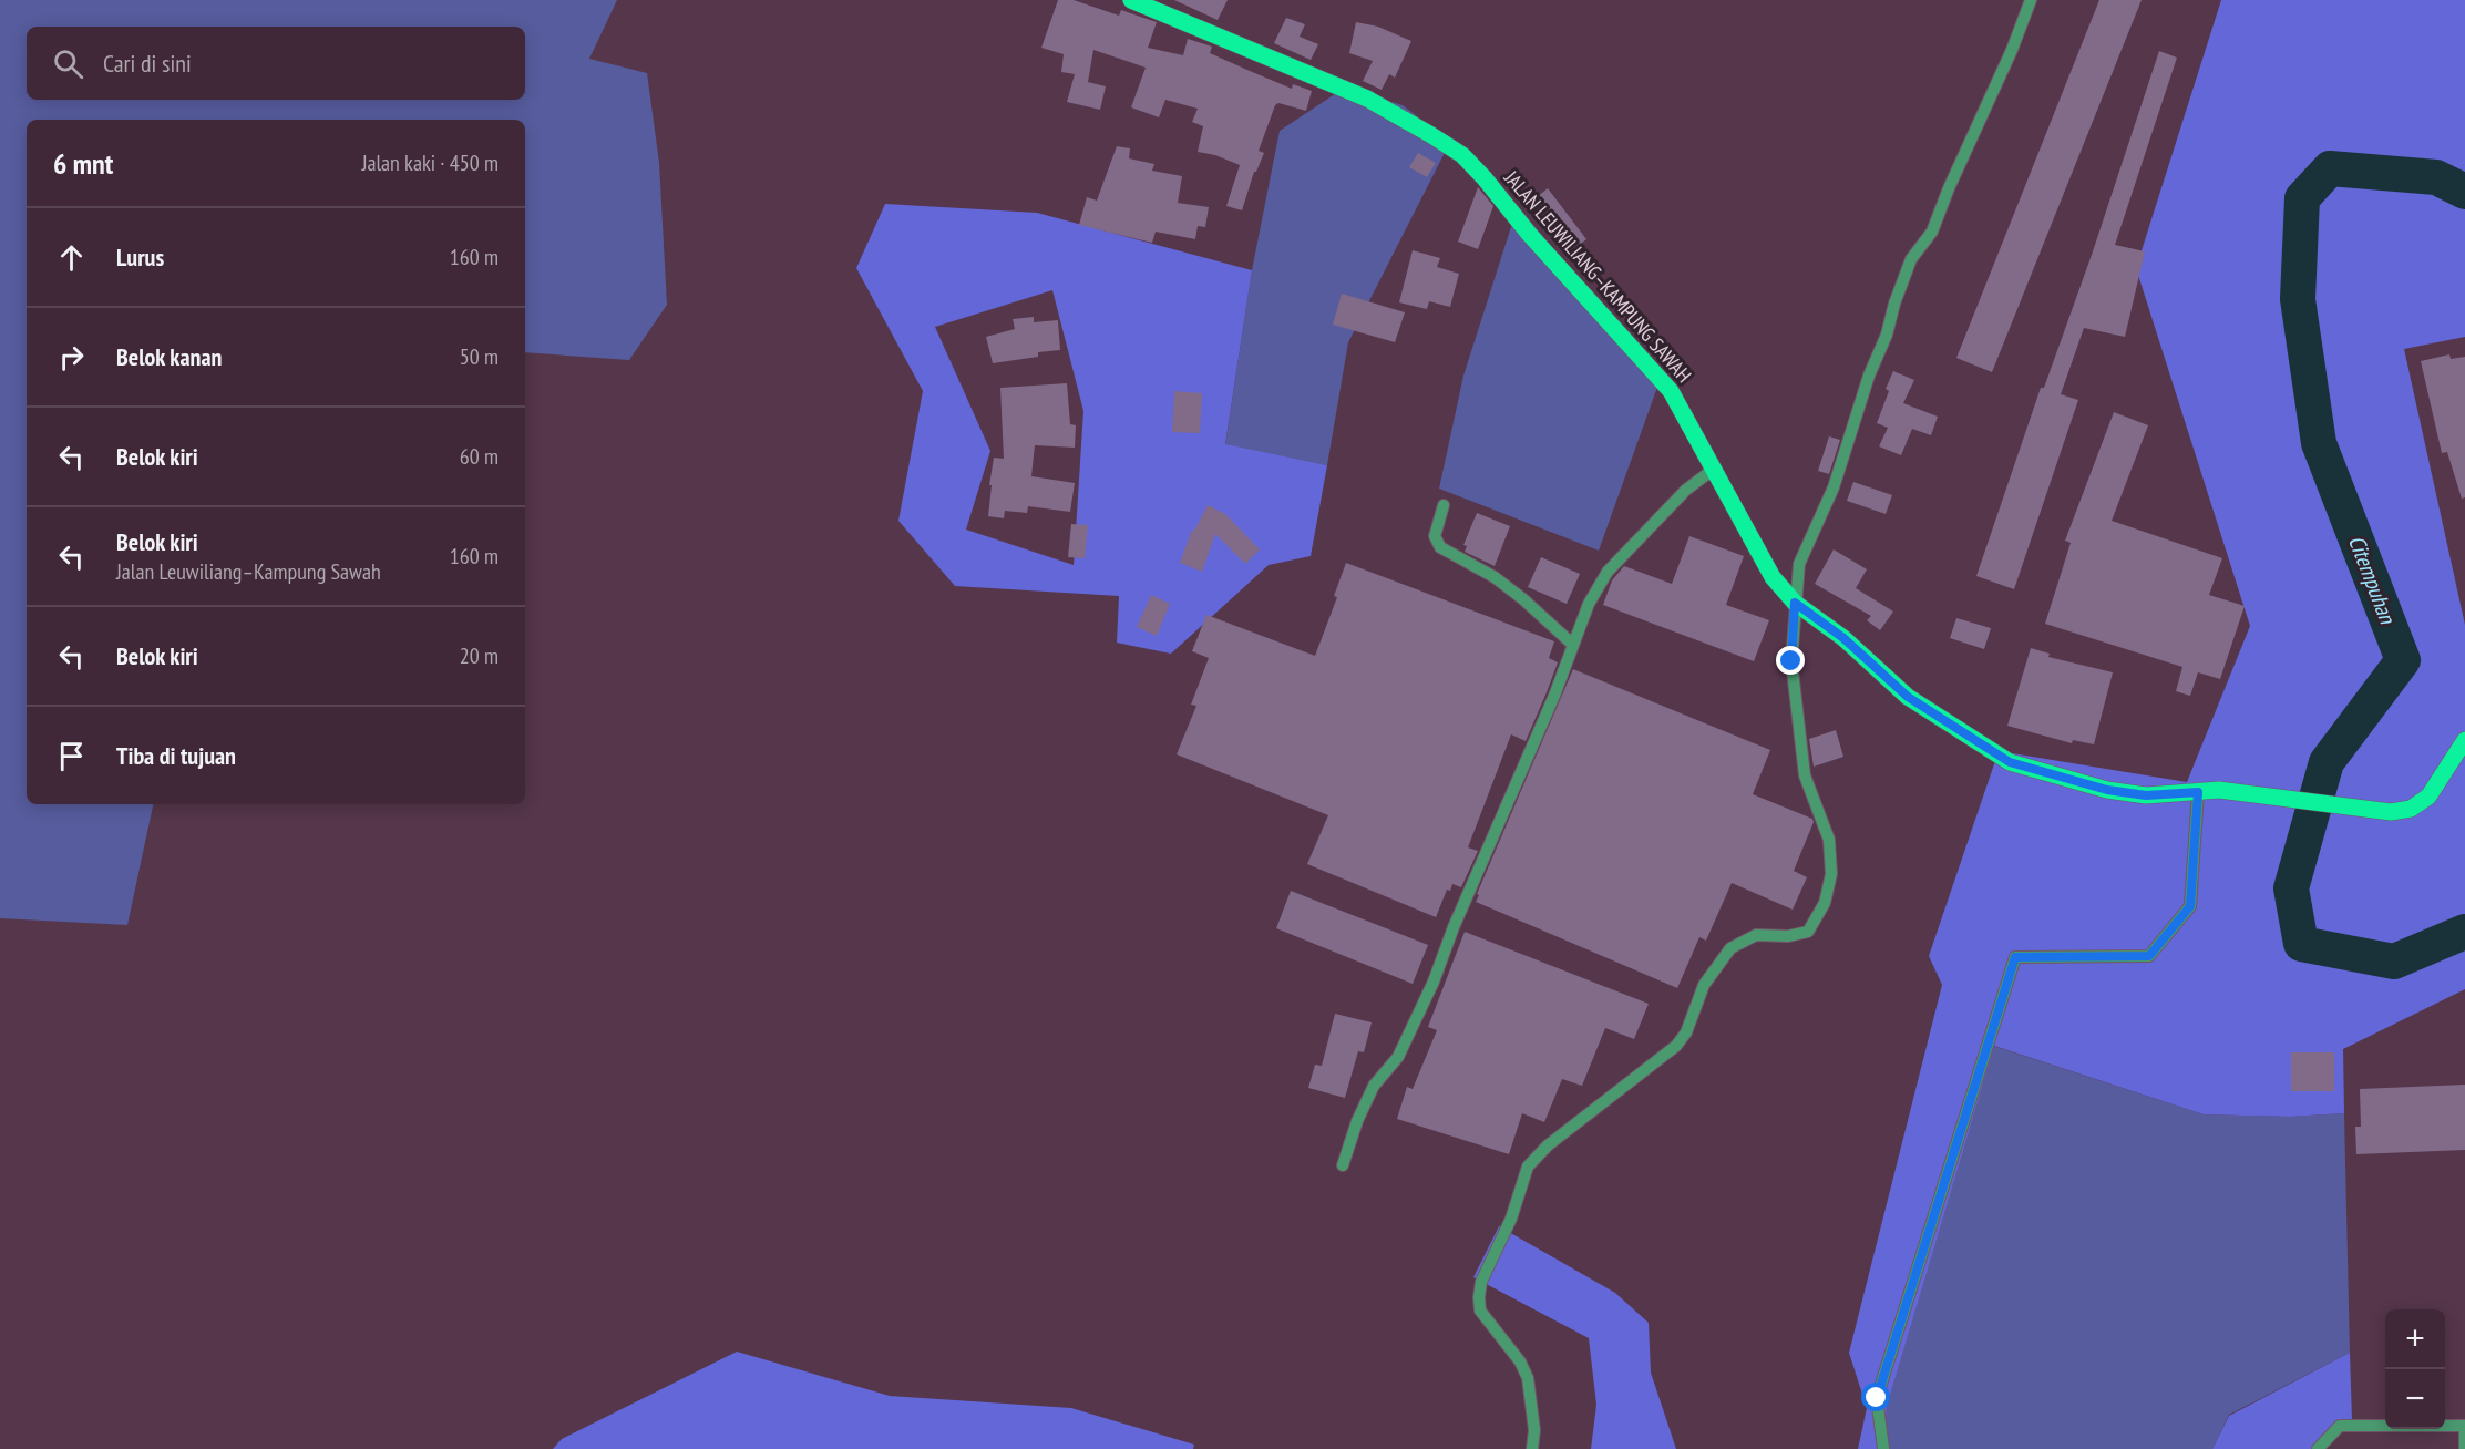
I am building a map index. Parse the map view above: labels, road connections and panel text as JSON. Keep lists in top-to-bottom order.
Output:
{
  "streets": {
    "main road": ["JALAN LEUWILIANG–KAMPUNG SAWAH"]
  },
  "water": ["Citempuhan"],
  "page": {
    "search": "Cari di sini",
    "heading": ["6 mnt", "Jalan kaki · 450 m"],
    "list": [
      ["Lurus", "160 m"],
      ["Belok kanan", "50 m"],
      ["Belok kiri", "60 m"],
      ["Belok kiri", "Jalan Leuwiliang–Kampung Sawah", "160 m"],
      ["Belok kiri", "20 m"],
      "Tiba di tujuan"
    ],
    "map_buttons": ["+", "−"]
  }
}
